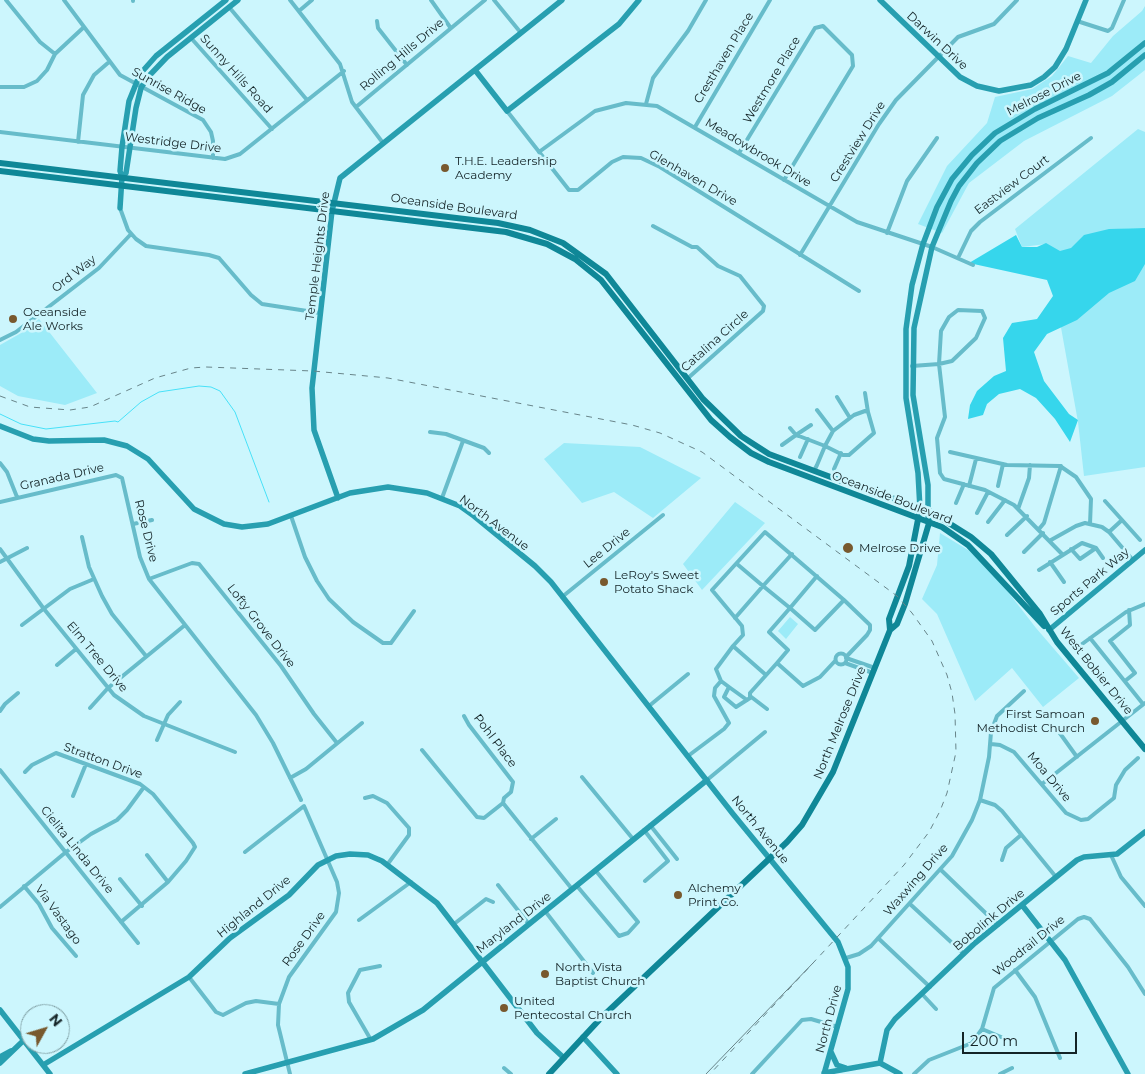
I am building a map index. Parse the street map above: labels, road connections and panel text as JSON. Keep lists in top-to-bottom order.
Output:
{
  "streets": {
    "main road": [
      "Melrose Drive",
      "Oceanside Boulevard",
      "West Bobier Drive",
      "North Melrose Drive"
    ],
    "street": [
      "Darwin Drive",
      "Rolling Hills Drive",
      "Cresthaven Place",
      "Sunny Hills Road",
      "Westmore Place",
      "Sunrise Ridge",
      "Crestview Drive",
      "Westridge Drive",
      "Meadowbrook Drive",
      "Glenhaven Drive",
      "Eastview Court",
      "Temple Heights Drive",
      "Ord Way",
      "Catalina Circle",
      "Granada Drive",
      "North Avenue",
      "Rose Drive",
      "Lee Drive",
      "Sports Park Way",
      "Lofty Grove Drive",
      "Elm Tree Drive",
      "Pohl Place",
      "Stratton Drive",
      "Moa Drive",
      "Cielita Linda Drive",
      "Waxwing Drive",
      "Highland Drive",
      "Via Vastago",
      "Bobolink Drive",
      "Maryland Drive",
      "Woodrail Drive",
      "North Drive"
    ]
  },
  "crossings": [
    ["Darwin Drive", "Crestview Drive"],
    ["Cresthaven Place", "Meadowbrook Drive"],
    ["Sunny Hills Road", "Westridge Drive"],
    ["Westmore Place", "Meadowbrook Drive"],
    ["Sunrise Ridge", "Westridge Drive"],
    ["Melrose Drive", "Meadowbrook Drive"],
    ["Melrose Drive", "Oceanside Boulevard"],
    ["Melrose Drive", "North Melrose Drive"],
    ["Crestview Drive", "Meadowbrook Drive"],
    ["Crestview Drive", "Glenhaven Drive"],
    ["Meadowbrook Drive", "Glenhaven Drive"],
    ["Meadowbrook Drive", "Eastview Court"],
    ["Glenhaven Drive", "Temple Heights Drive"],
    ["Oceanside Boulevard", "Temple Heights Drive"],
    ["Oceanside Boulevard", "Catalina Circle"],
    ["Oceanside Boulevard", "Sports Park Way"],
    ["Oceanside Boulevard", "West Bobier Drive"],
    ["Oceanside Boulevard", "North Melrose Drive"],
    ["Temple Heights Drive", "North Avenue"],
    ["Granada Drive", "Rose Drive"],
    ["North Avenue", "Lee Drive"],
    ["North Avenue", "North Melrose Drive"],
    ["North Avenue", "Maryland Drive"],
    ["North Avenue", "North Drive"],
    ["Rose Drive", "Lofty Grove Drive"],
    ["Rose Drive", "Highland Drive"],
    ["Rose Drive", "Maryland Drive"],
    ["Sports Park Way", "West Bobier Drive"],
    ["North Melrose Drive", "Highland Drive"],
    ["Stratton Drive", "Cielita Linda Drive"],
    ["Moa Drive", "Waxwing Drive"],
    ["Waxwing Drive", "North Drive"],
    ["Highland Drive", "Maryland Drive"]
  ],
  "places": [
    "T.H.E. Leadership Academy",
    "Oceanside Ale Works",
    "Melrose Drive",
    "LeRoy's Sweet Potato Shack",
    "First Samoan Methodist Church",
    "Alchemy Print Co.",
    "North Vista Baptist Church",
    "United Pentecostal Church"
  ],
  "scale_bar": "200 m",
  "north": "top right"
}
